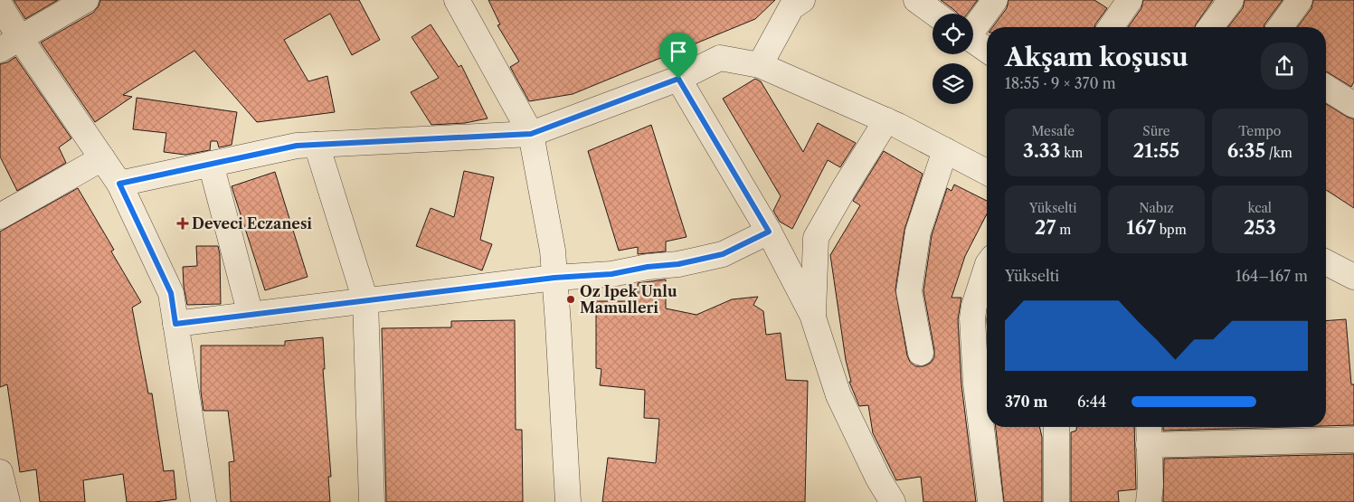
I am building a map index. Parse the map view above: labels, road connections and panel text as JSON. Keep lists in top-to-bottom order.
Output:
{
  "places": {
    "health": ["Deveci Eczanesi"],
    "other": ["Oz Ipek Unlu Mamulleri"]
  },
  "page": {
    "heading": ["Akşam koşusu", "18:55 · 9 × 370 m"],
    "stats": [
      ["Mesafe", "3.33 km"],
      ["Süre", "21:55"],
      ["Tempo", "6:35 /km"],
      ["Yükselti", "27 m"],
      ["Nabız", "167 bpm"],
      ["kcal", "253"]
    ],
    "chart": ["Yükselti", "164–167 m"],
    "list": [
      {
        "name": "370 m",
        "note": "6:44"
      }
    ]
  }
}
